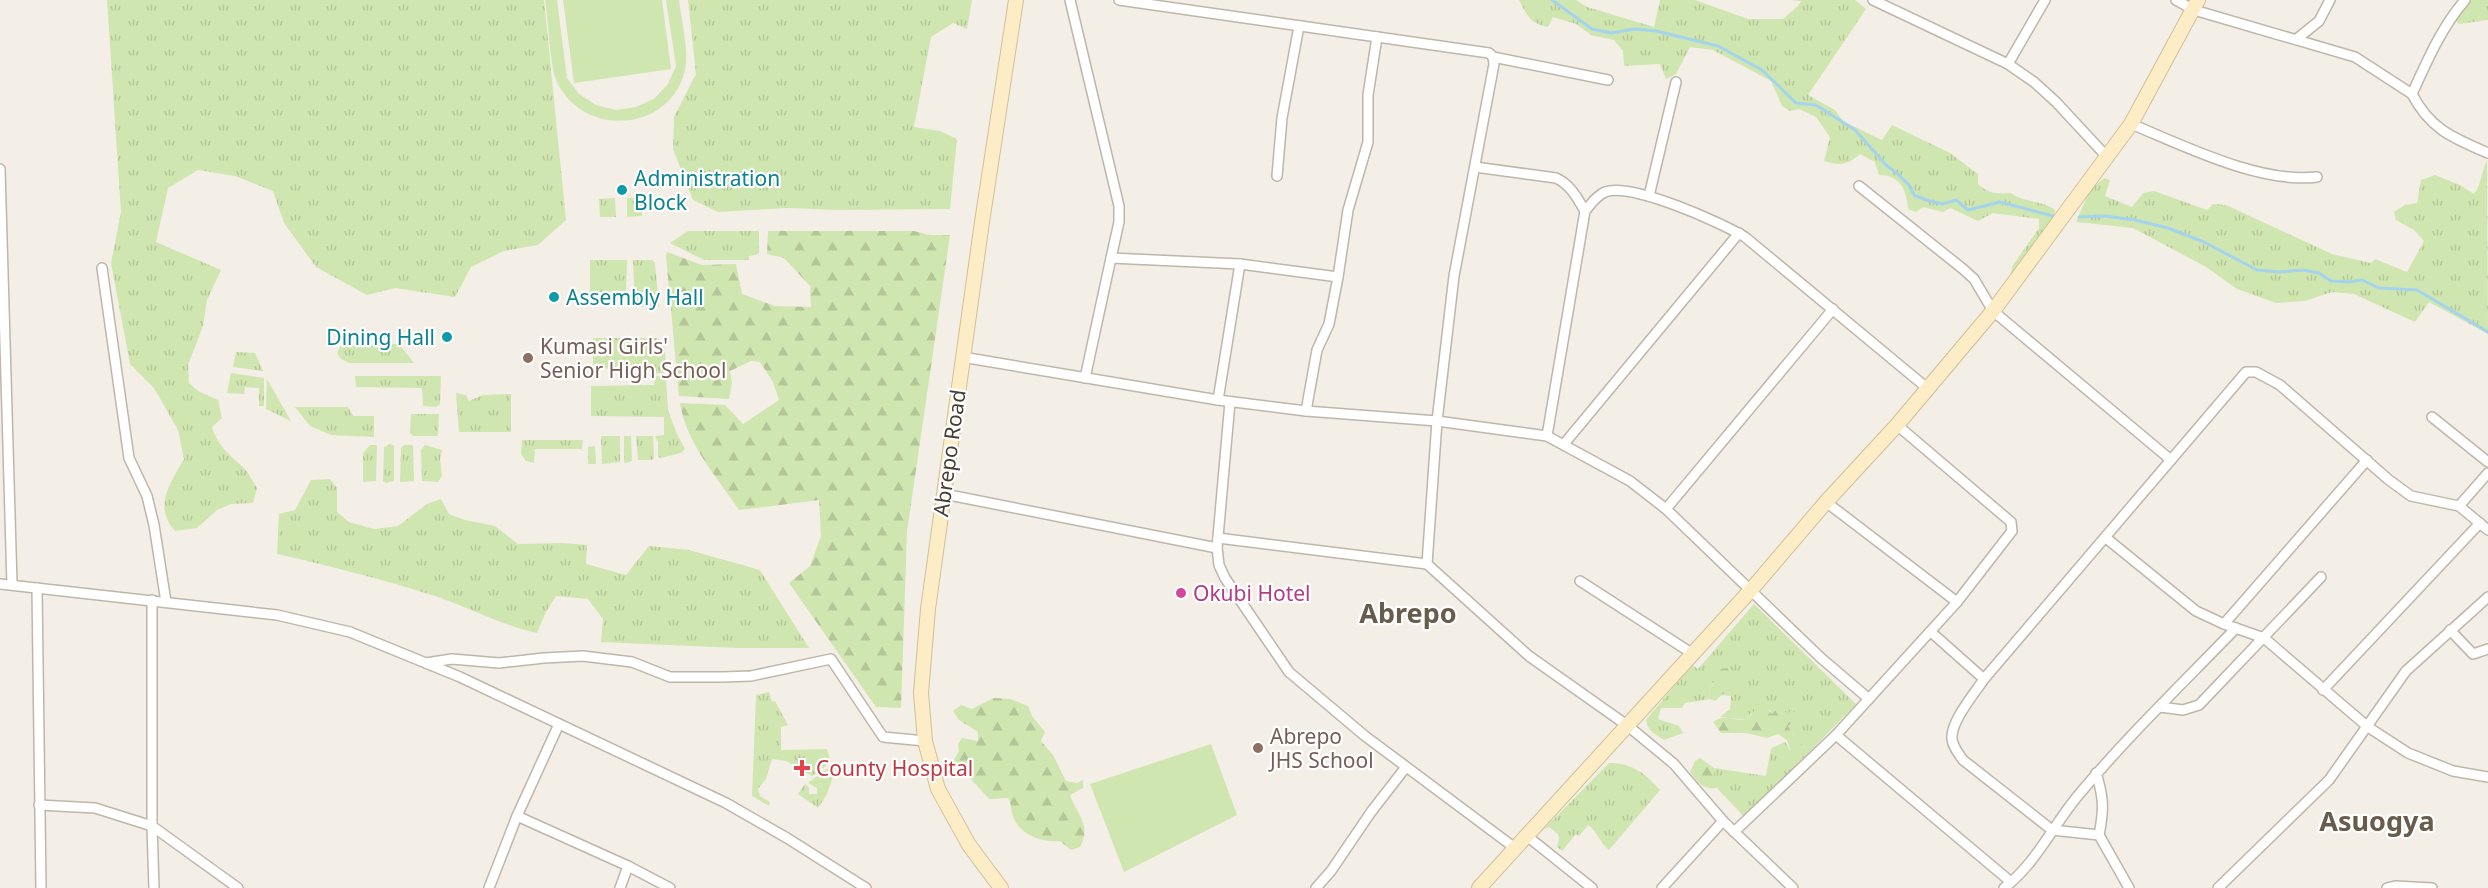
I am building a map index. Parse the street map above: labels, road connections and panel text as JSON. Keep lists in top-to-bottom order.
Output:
{
  "streets": {
    "street": ["Abrepo Road"]
  },
  "districts": ["Abrepo", "Asuogya"],
  "places": {
    "other": [
      "Administration Block",
      "Assembly Hall",
      "Dining Hall",
      "Kumasi Girls' Senior High School",
      "Okubi Hotel",
      "Abrepo JHS School"
    ],
    "health": ["County Hospital"]
  }
}
